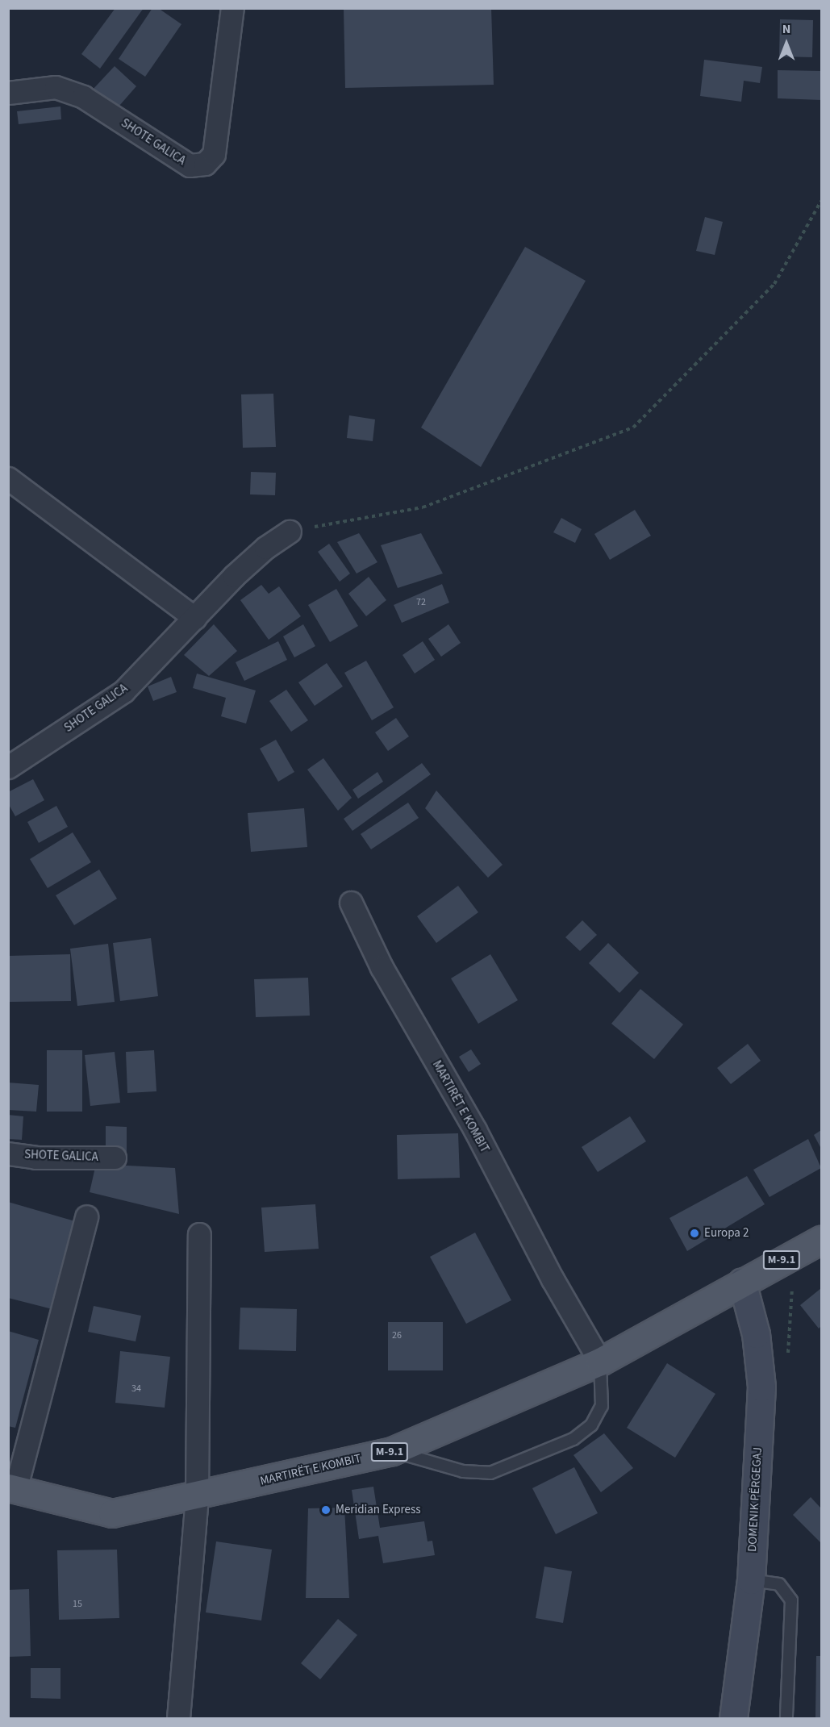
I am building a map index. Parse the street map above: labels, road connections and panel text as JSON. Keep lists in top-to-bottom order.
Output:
{
  "streets": {
    "main road": ["MARTIRËT E KOMBIT", "M-9.1", "DOMENIK PËRGEGAJ"],
    "street": ["SHOTE GALICA"]
  },
  "crossings": [
    ["MARTIRËT E KOMBIT", "M-9.1"],
    ["MARTIRËT E KOMBIT", "DOMENIK PËRGEGAJ"],
    ["M-9.1", "DOMENIK PËRGEGAJ"]
  ],
  "places": ["Europa 2", "Meridian Express"],
  "house_numbers": [
    "72",
    "26",
    "34",
    "15"
  ],
  "north": "top"
}
